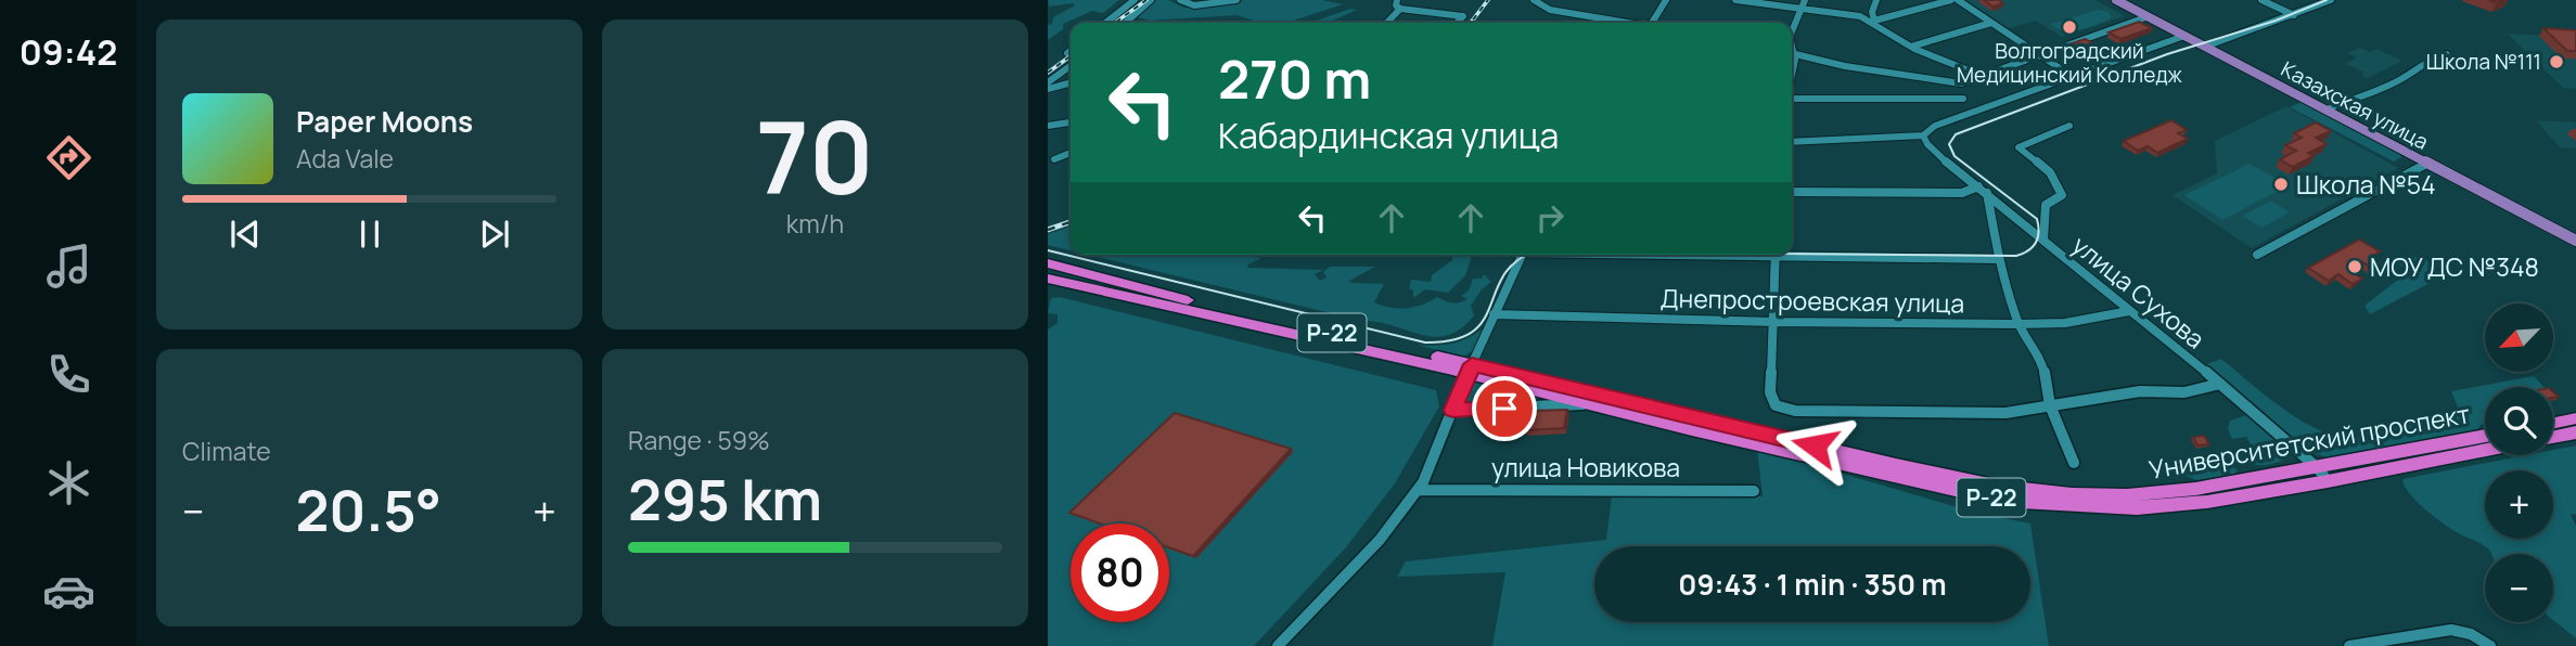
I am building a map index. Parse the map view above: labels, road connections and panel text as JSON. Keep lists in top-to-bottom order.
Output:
{
  "streets": {
    "highway": ["Р-22", "Университетский проспект"],
    "main road": ["Казахская улица"],
    "street": ["улица Сухова", "Днепростроевская улица", "улица Новикова"]
  },
  "crossings": [
    ["улица Сухова", "Днепростроевская улица"],
    ["улица Сухова", "Университетский проспект"],
    ["Р-22", "Университетский проспект"]
  ],
  "places": [
    "Волгоградский Медицинский Колледж",
    "Школа №111",
    "Школа №54",
    "МОУ ДС №348"
  ],
  "north": "bottom left",
  "page": {
    "tabs": "09:42",
    "tile": [
      ["70", "km/h"],
      "Climate",
      ["Range · 59%", "295 km"]
    ],
    "turn": ["270 m", "Кабардинская улица"],
    "song": ["Paper Moons", "Ada Vale"],
    "map_buttons": ["+", "−"],
    "heat": ["−", "20.5°", "+"],
    "limit": "80",
    "trip": "09:43 · 1 min · 350 m"
  }
}
